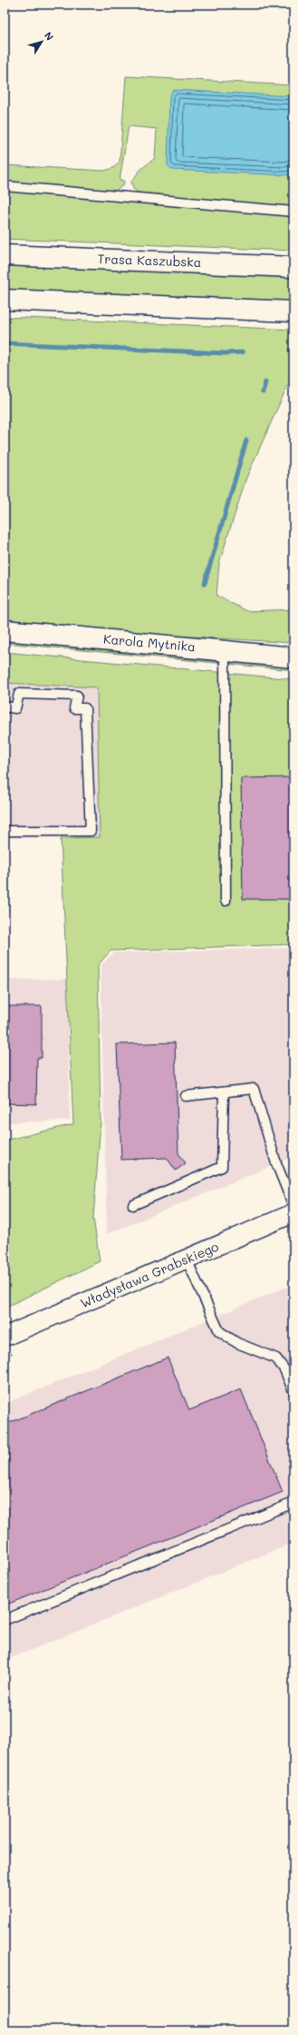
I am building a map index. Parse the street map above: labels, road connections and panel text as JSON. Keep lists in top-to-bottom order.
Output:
{
  "streets": {
    "main road": ["Trasa Kaszubska", "Karola Mytnika"],
    "street": ["Władysława Grabskiego"]
  },
  "north": "top right"
}
